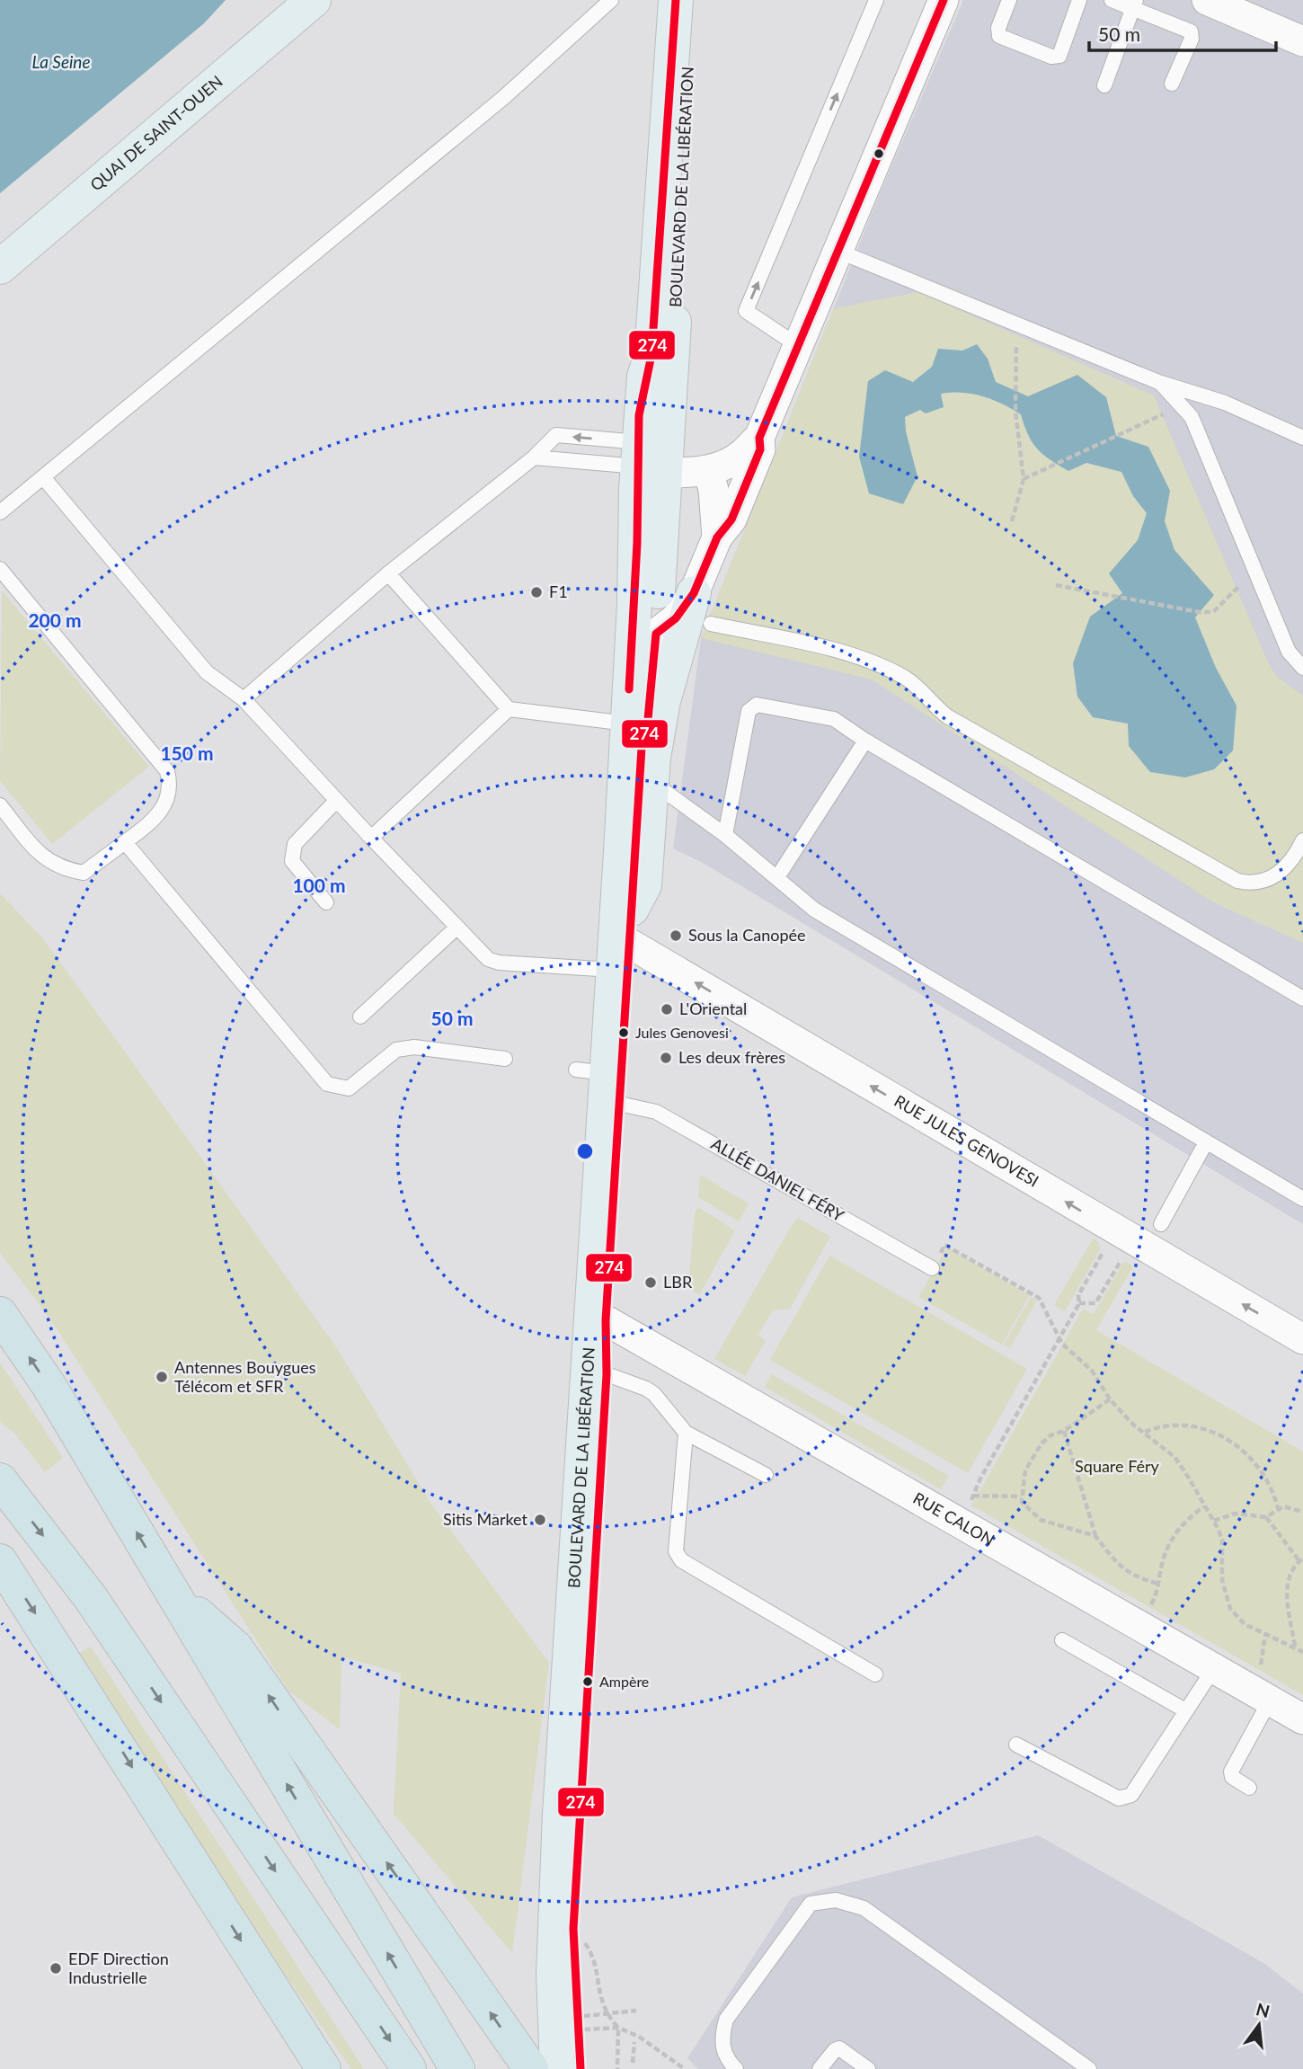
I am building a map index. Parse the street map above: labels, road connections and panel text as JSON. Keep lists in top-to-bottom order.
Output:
{
  "streets": {
    "main road": ["QUAI DE SAINT-OUEN", "BOULEVARD DE LA LIBÉRATION"],
    "street": ["RUE JULES GENOVESI", "RUE CALON"],
    "lane": ["ALLÉE DANIEL FÉRY"]
  },
  "crossings": [
    ["BOULEVARD DE LA LIBÉRATION", "RUE JULES GENOVESI"],
    ["BOULEVARD DE LA LIBÉRATION", "ALLÉE DANIEL FÉRY"],
    ["BOULEVARD DE LA LIBÉRATION", "RUE CALON"]
  ],
  "one_way": ["RUE JULES GENOVESI"],
  "water": ["La Seine"],
  "parks": ["Square Féry"],
  "places": [
    "F1",
    "Sous la Canopée",
    "L'Oriental",
    "Jules Genovesi",
    "Les deux frères",
    "LBR",
    "Antennes Bouygues Télécom et SFR",
    "Sitis Market",
    "Ampère",
    "EDF Direction Industrielle"
  ],
  "lines": ["transit line 274"],
  "scale_bar": "50 m",
  "north": "top",
  "rings": [
    "200 m",
    "150 m",
    "100 m",
    "50 m"
  ]
}
